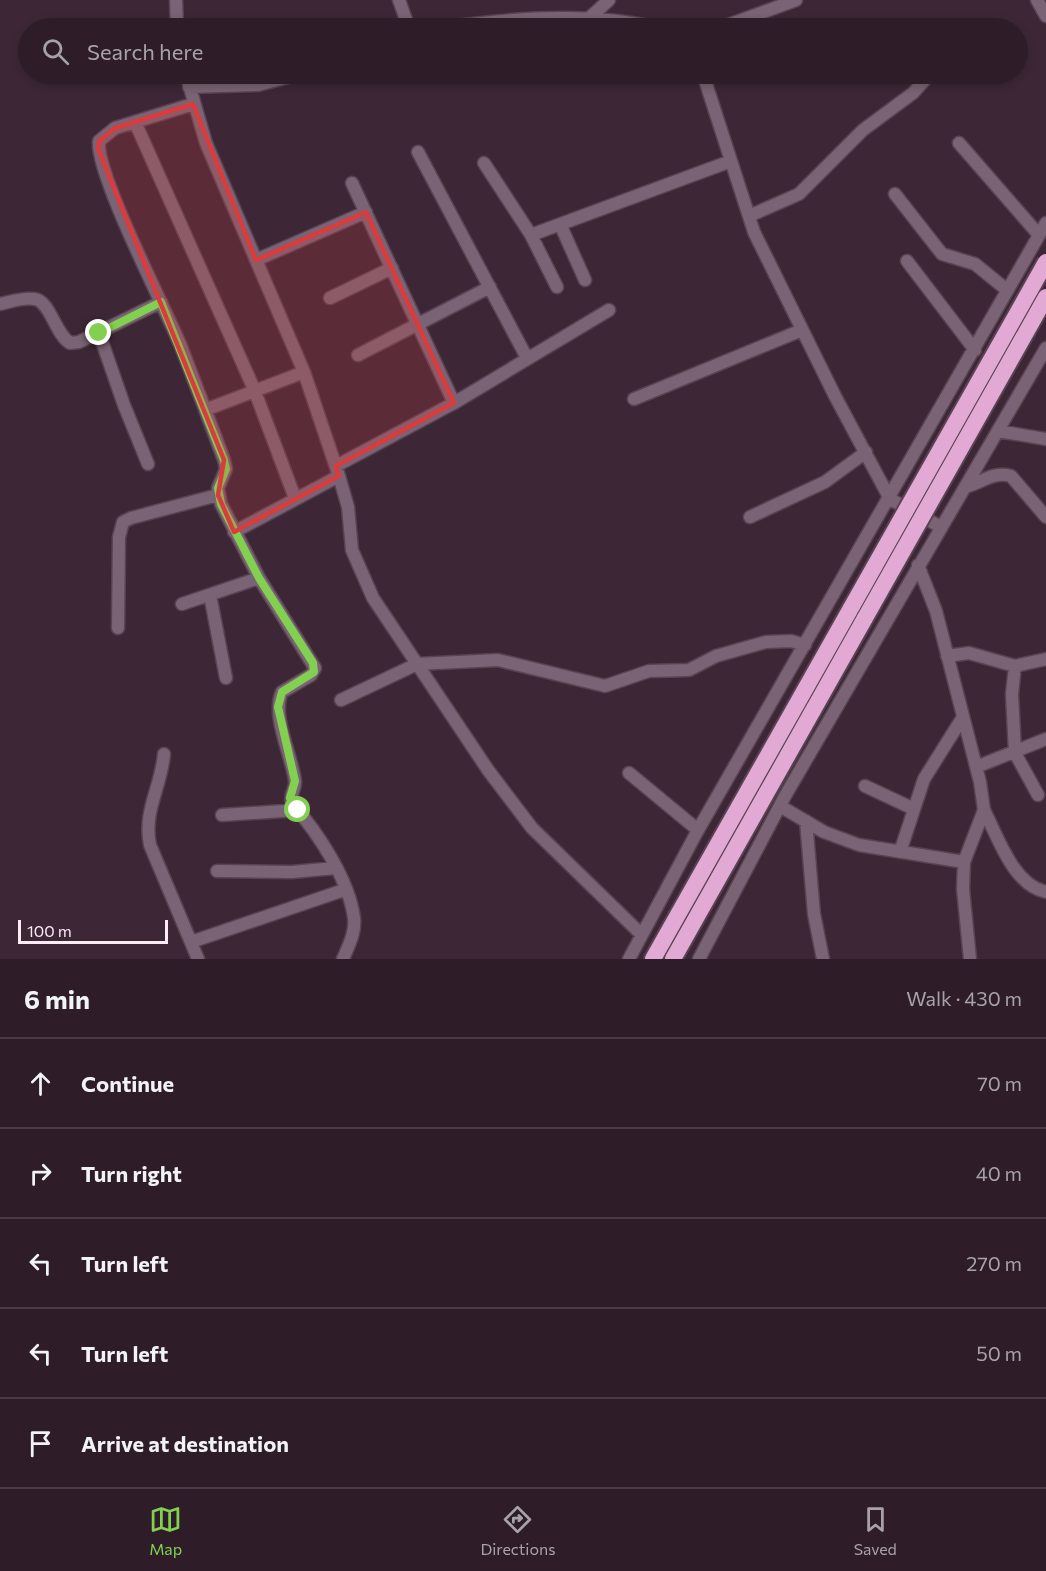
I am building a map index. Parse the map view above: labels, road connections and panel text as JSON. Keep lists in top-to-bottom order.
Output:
{
  "scale_bar": "100 m",
  "page": {
    "search": "Search here",
    "scale": "100 m",
    "heading": ["6 min", "Walk · 430 m"],
    "list": [
      ["Continue", "70 m"],
      ["Turn right", "40 m"],
      ["Turn left", "270 m"],
      ["Turn left", "50 m"],
      "Arrive at destination"
    ],
    "nav": ["Map", "Directions", "Saved"]
  }
}
